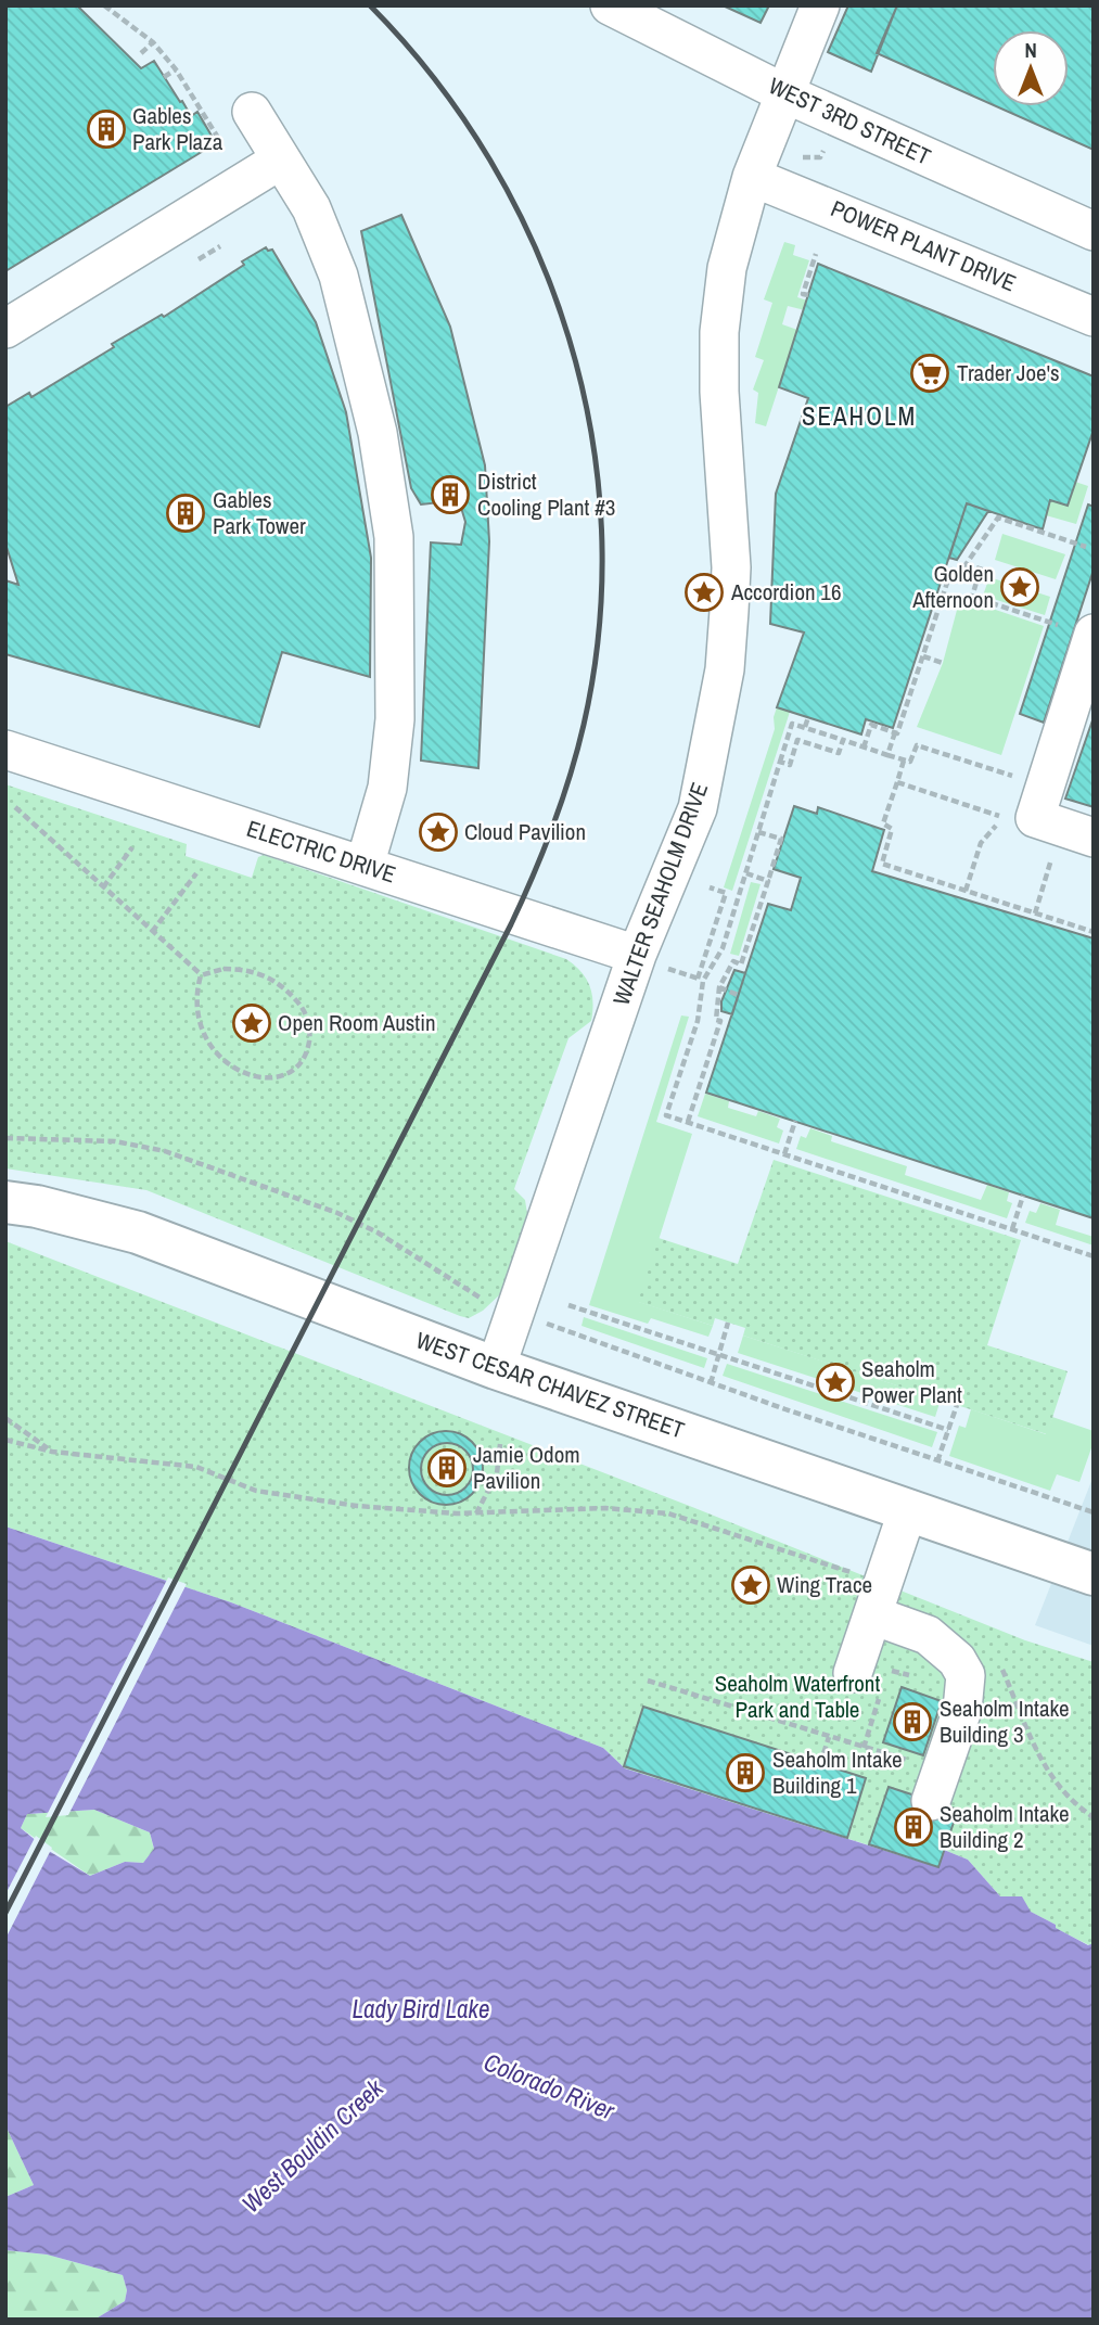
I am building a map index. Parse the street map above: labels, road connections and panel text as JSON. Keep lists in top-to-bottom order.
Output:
{
  "streets": {
    "main road": ["WEST CESAR CHAVEZ STREET"],
    "street": [
      "WEST 3RD STREET",
      "POWER PLANT DRIVE",
      "ELECTRIC DRIVE",
      "WALTER SEAHOLM DRIVE"
    ]
  },
  "crossings": [
    ["WEST 3RD STREET", "WALTER SEAHOLM DRIVE"],
    ["POWER PLANT DRIVE", "WALTER SEAHOLM DRIVE"],
    ["ELECTRIC DRIVE", "WALTER SEAHOLM DRIVE"],
    ["WALTER SEAHOLM DRIVE", "WEST CESAR CHAVEZ STREET"]
  ],
  "districts": ["SEAHOLM"],
  "water": ["Lady Bird Lake", "Colorado River", "West Bouldin Creek"],
  "parks": ["Seaholm Waterfront Park and Table"],
  "places": {
    "building": [
      "Gables Park Plaza",
      "District Cooling Plant #3",
      "Gables Park Tower",
      "Jamie Odom Pavilion",
      "Seaholm Intake Building 3",
      "Seaholm Intake Building 1",
      "Seaholm Intake Building 2"
    ],
    "supermarket": ["Trader Joe's"],
    "place": [
      "Golden Afternoon",
      "Accordion 16",
      "Cloud Pavilion",
      "Open Room Austin",
      "Seaholm Power Plant",
      "Wing Trace"
    ]
  },
  "north": "top"
}
